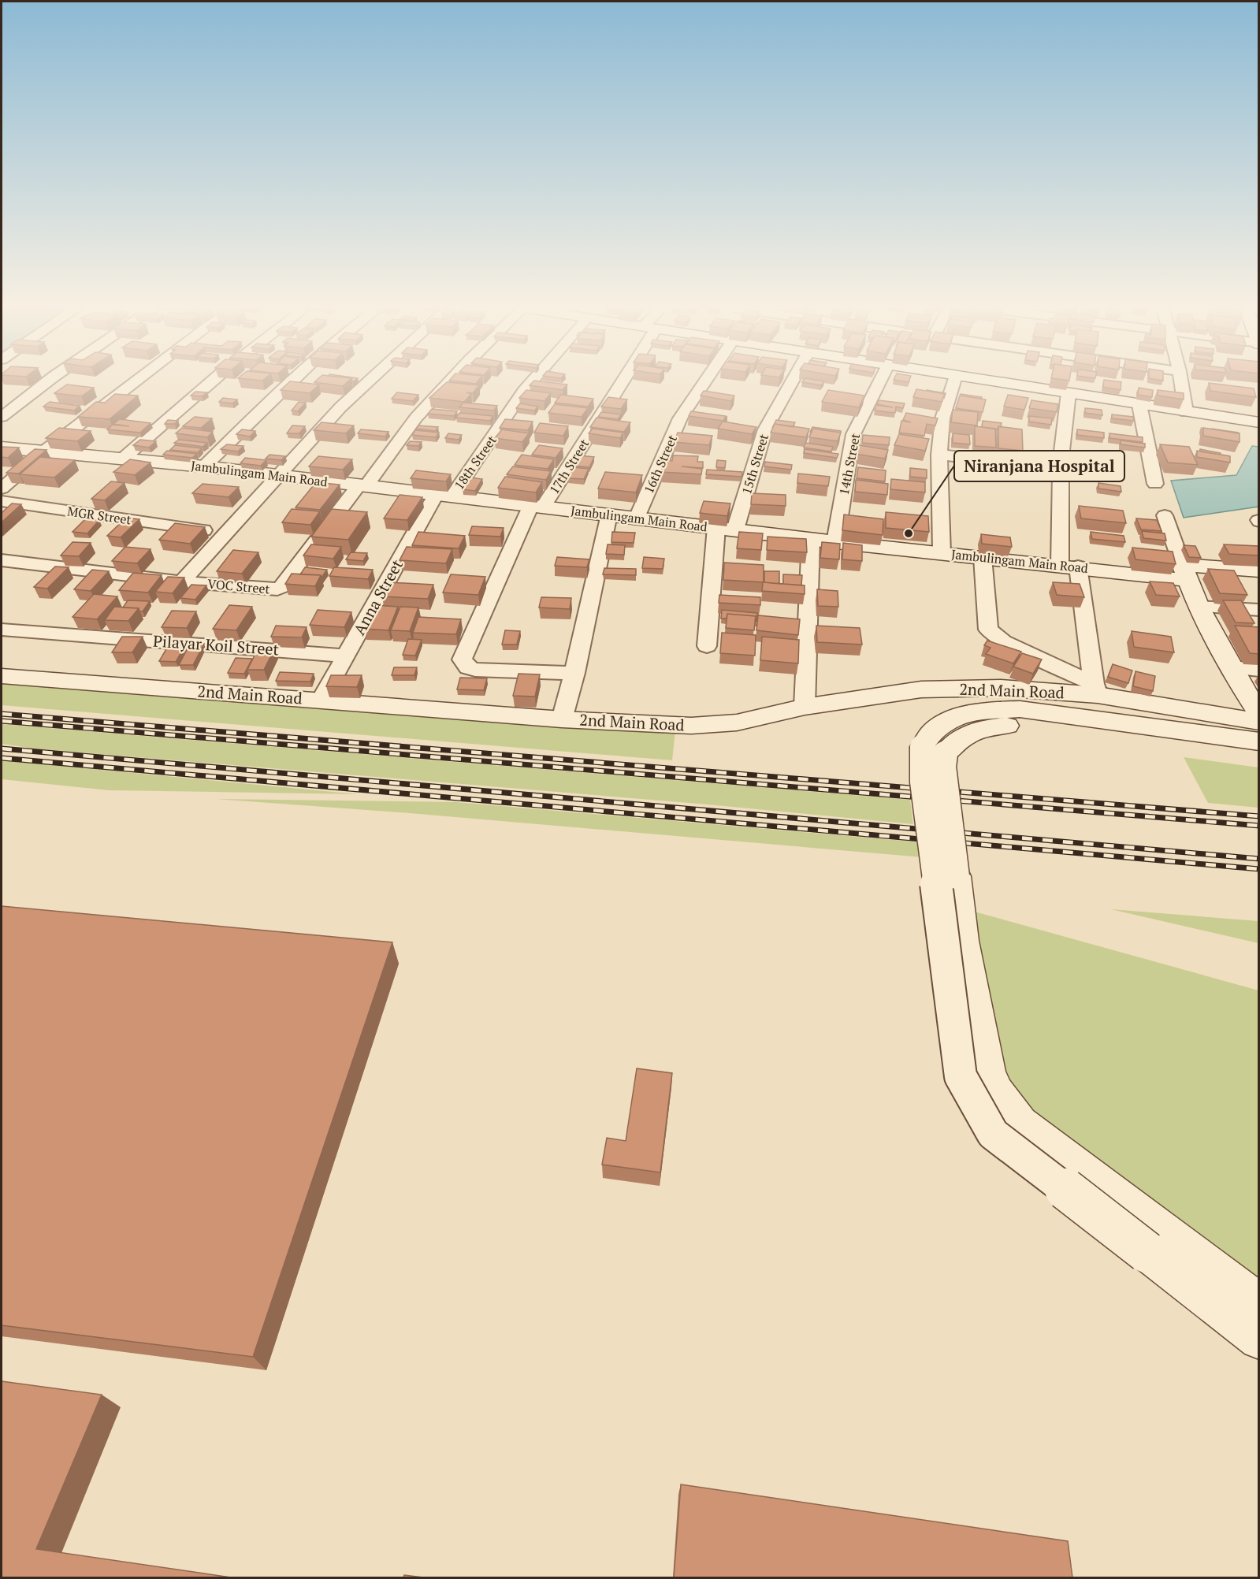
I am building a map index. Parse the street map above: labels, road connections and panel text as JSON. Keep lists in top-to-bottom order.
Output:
{
  "streets": {
    "street": [
      "18th Street",
      "16th Street",
      "15th Street",
      "14th Street",
      "17th Street",
      "Jambulingam Main Road",
      "MGR Street",
      "VOC Street",
      "Anna Street",
      "Pilayar Koil Street",
      "2nd Main Road"
    ]
  },
  "crossings": [
    ["18th Street", "Jambulingam Main Road"],
    ["18th Street", "Anna Street"],
    ["16th Street", "Jambulingam Main Road"],
    ["15th Street", "Jambulingam Main Road"],
    ["14th Street", "Jambulingam Main Road"],
    ["17th Street", "Jambulingam Main Road"],
    ["Jambulingam Main Road", "VOC Street"],
    ["Jambulingam Main Road", "Anna Street"],
    ["Anna Street", "Pilayar Koil Street"],
    ["Anna Street", "2nd Main Road"]
  ],
  "places": ["Niranjana Hospital"]
}
